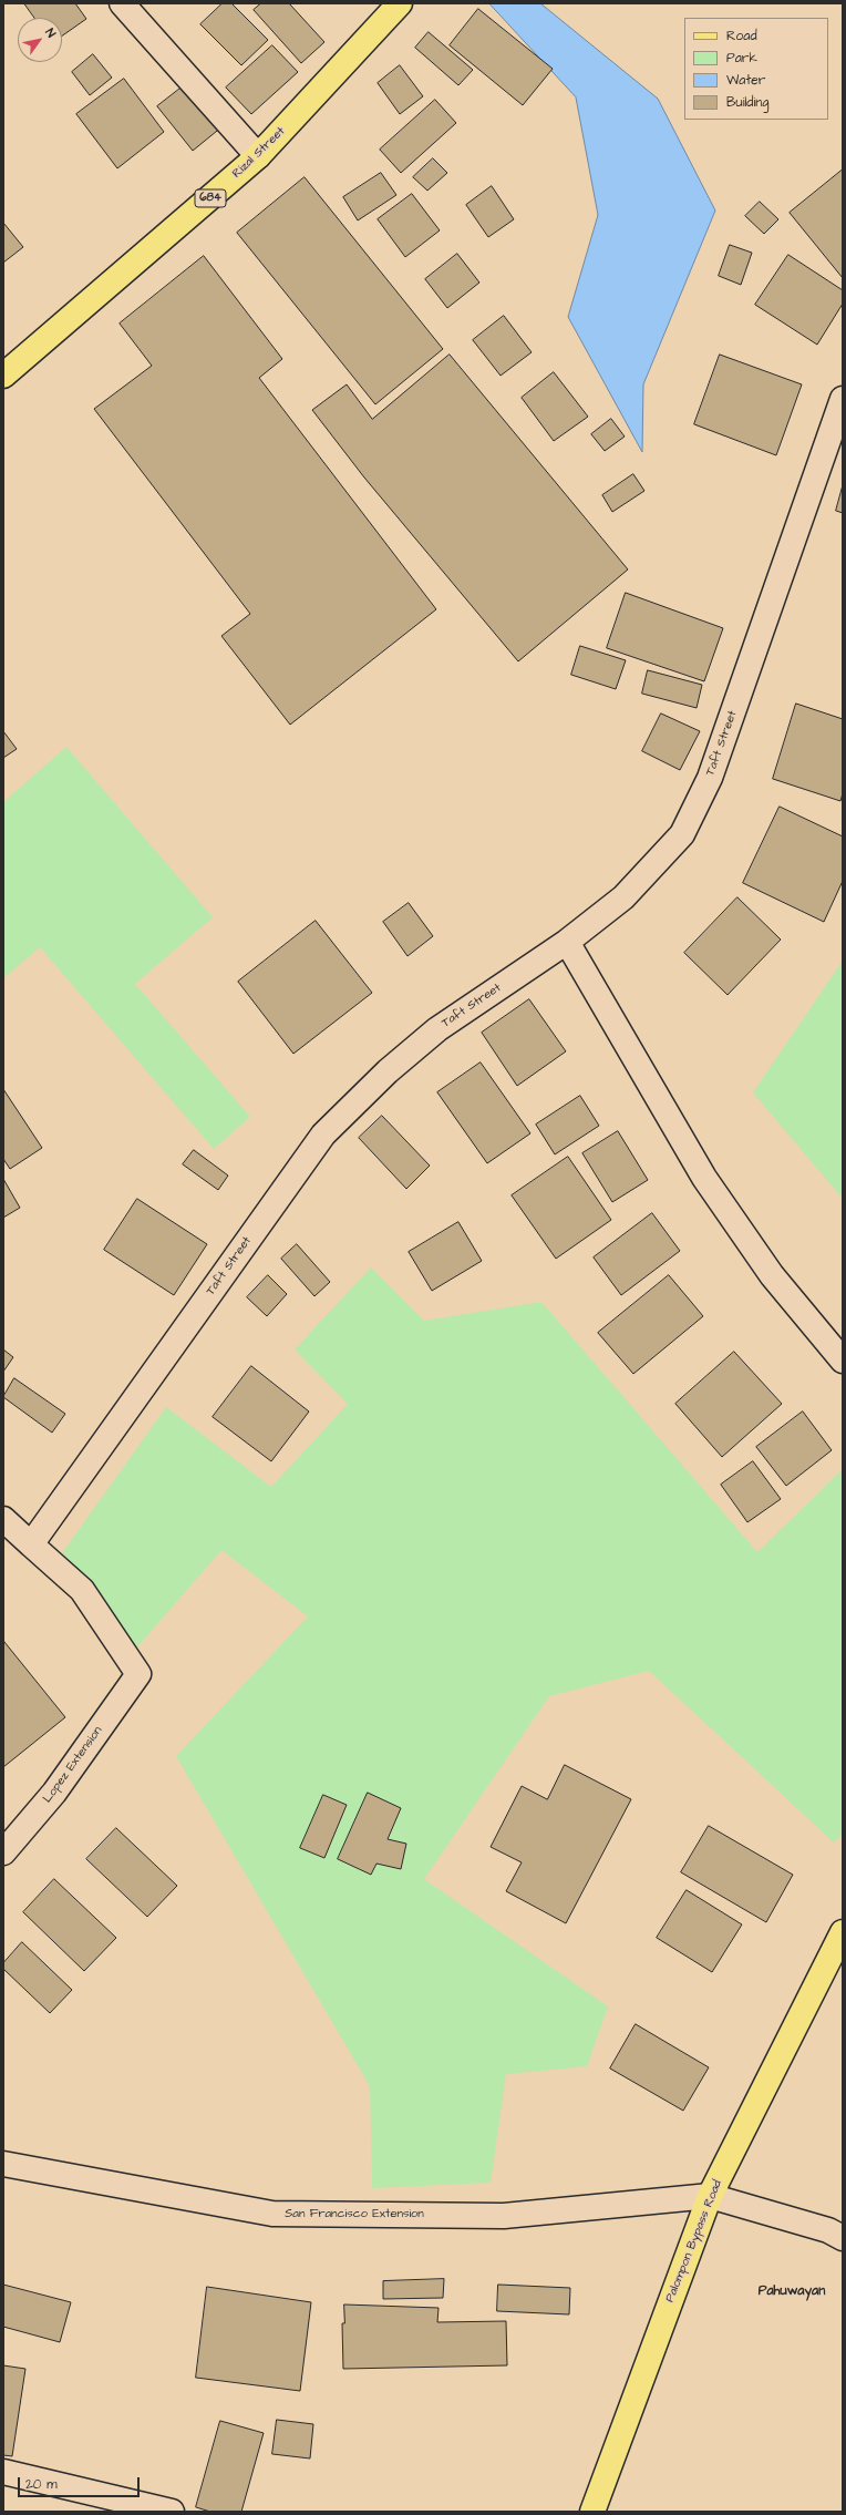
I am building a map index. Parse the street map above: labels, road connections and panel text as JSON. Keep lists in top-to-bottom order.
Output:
{
  "streets": {
    "main road": ["Rizal Street", "684", "Palompon Bypass Road"],
    "street": ["Taft Street", "Lopez Extension", "San Francisco Extension"]
  },
  "crossings": [
    ["Taft Street", "Lopez Extension"],
    ["San Francisco Extension", "Palompon Bypass Road"]
  ],
  "districts": ["Pahuwayan"],
  "legend": [
    "Road",
    "Park",
    "Water",
    "Building"
  ],
  "scale_bar": "20 m",
  "north": "top right"
}
